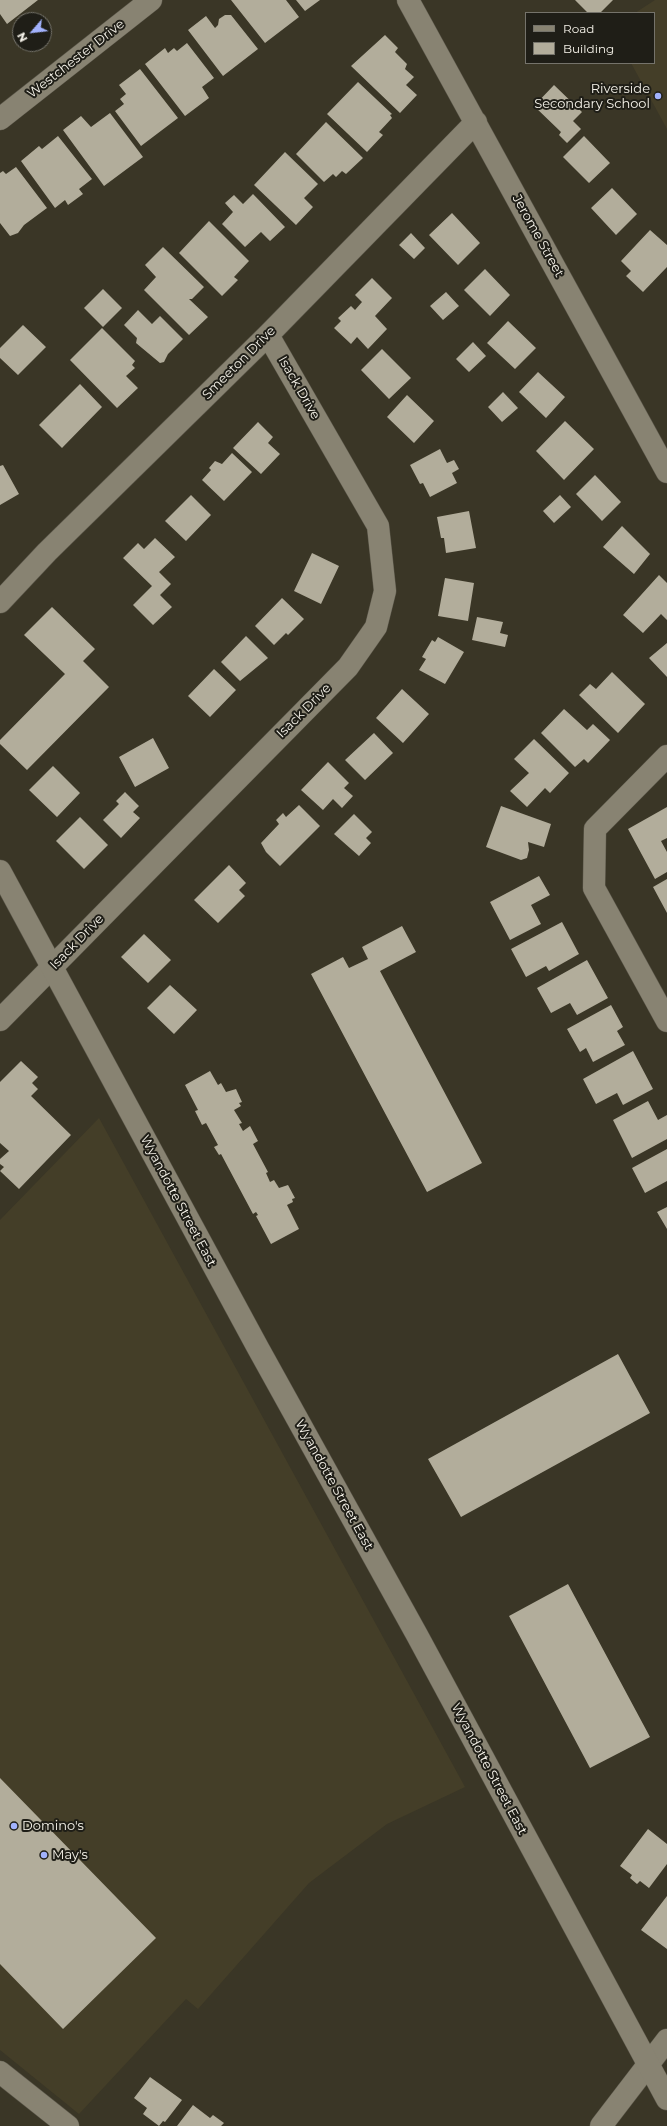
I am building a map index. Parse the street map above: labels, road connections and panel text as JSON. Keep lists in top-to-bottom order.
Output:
{
  "streets": {
    "street": [
      "Westchester Drive",
      "Jerome Street",
      "Smeeton Drive",
      "Isack Drive",
      "Wyandotte Street East"
    ]
  },
  "crossings": [
    ["Jerome Street", "Smeeton Drive"],
    ["Smeeton Drive", "Isack Drive"],
    ["Isack Drive", "Wyandotte Street East"]
  ],
  "places": ["Riverside Secondary School", "Domino's", "May's"],
  "legend": ["Road", "Building"],
  "north": "bottom left"
}
